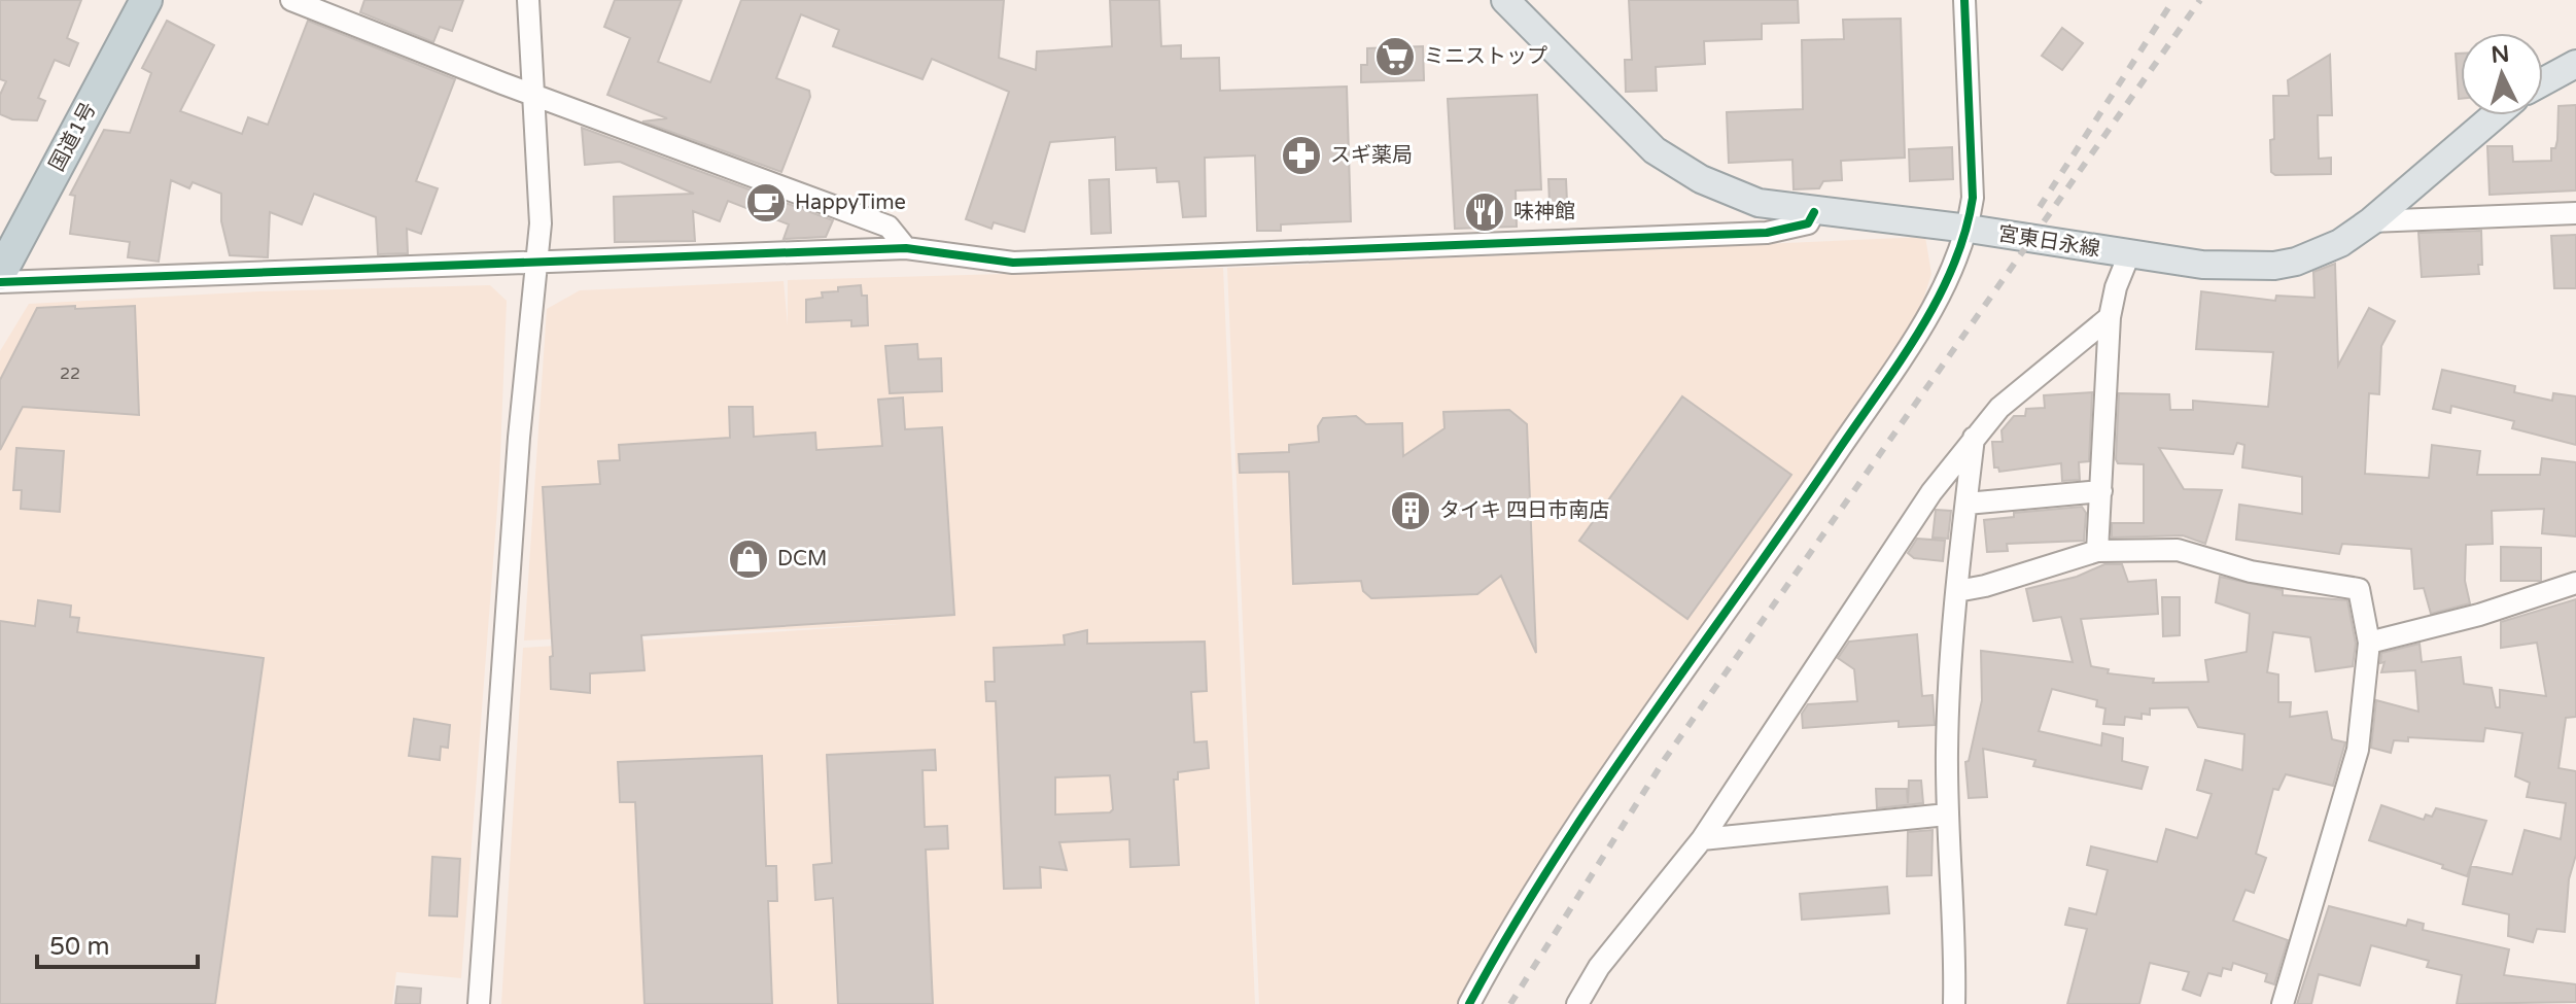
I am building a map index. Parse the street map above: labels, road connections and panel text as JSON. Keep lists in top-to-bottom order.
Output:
{
  "streets": {
    "highway": ["国道1号"],
    "main road": ["宮東日永線"]
  },
  "places": {
    "supermarket": ["ミニストップ"],
    "pharmacy": ["スギ薬局"],
    "cafe": ["HappyTime"],
    "restaurant": ["味神館"],
    "building": ["タイキ 四日市南店"],
    "shop": ["DCM"]
  },
  "house_numbers": ["22"],
  "scale_bar": "50 m",
  "north": "top"
}
